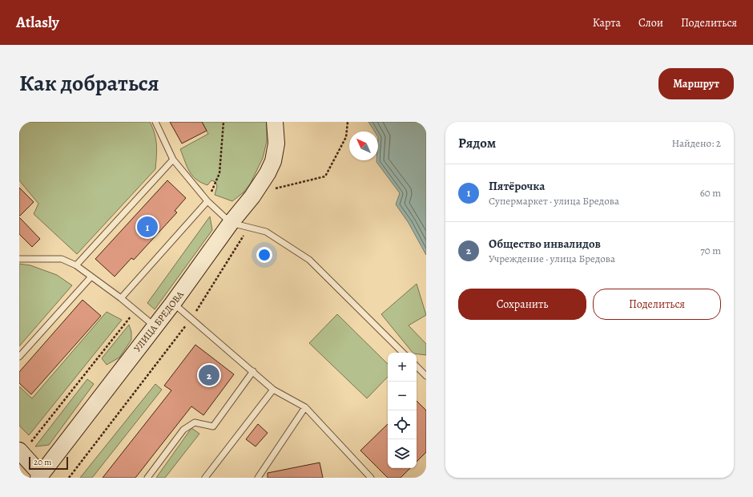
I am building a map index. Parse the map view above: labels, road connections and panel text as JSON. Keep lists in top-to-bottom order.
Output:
{
  "streets": {
    "main road": ["УЛИЦА БРЕДОВА"]
  },
  "scale_bar": "20 m",
  "north": "top left",
  "page": {
    "header": "Atlasly",
    "nav": ["Карта", "Слои", "Поделиться"],
    "title": "Как добраться",
    "buttons": [
      "Маршрут",
      ["Сохранить", "Поделиться"]
    ],
    "heading": ["Рядом", "Найдено: 2"],
    "list": [
      {
        "mark": "1",
        "name": "Пятёрочка",
        "note": "Супермаркет · улица Бредова",
        "value": "60 m"
      },
      {
        "mark": "2",
        "name": "Общество инвалидов",
        "note": "Учреждение · улица Бредова",
        "value": "70 m"
      }
    ],
    "pins": ["1", "2"],
    "map_buttons": ["+", "−"],
    "scale": "20 m"
  }
}
